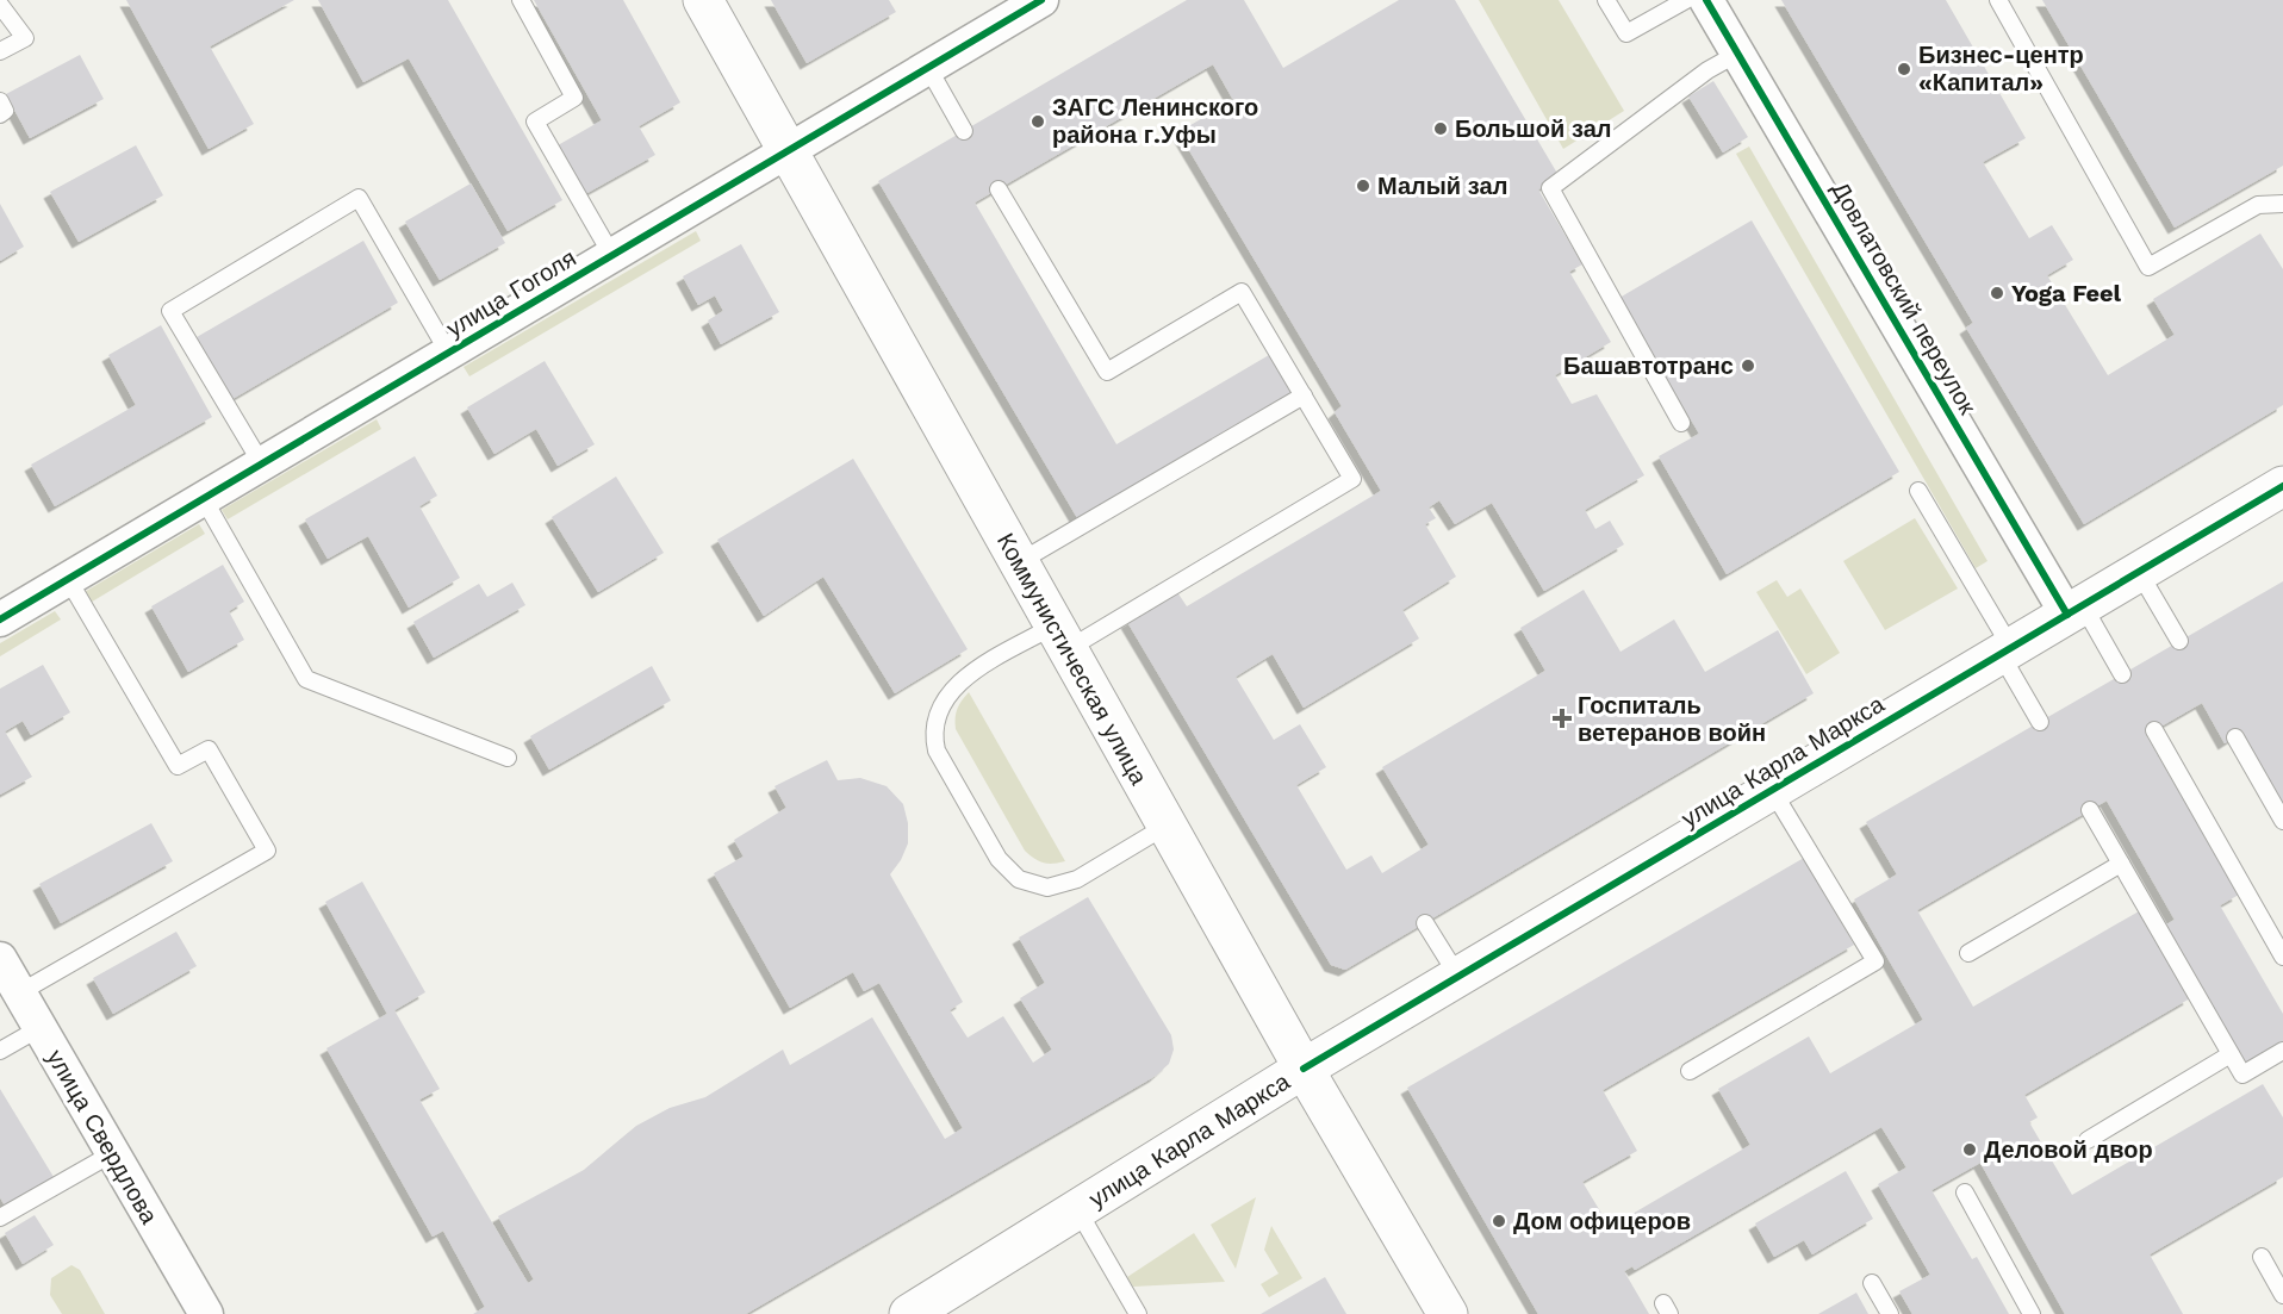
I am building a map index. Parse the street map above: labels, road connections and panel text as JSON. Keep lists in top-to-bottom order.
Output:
{
  "streets": {
    "main road": ["Коммунистическая улица", "улица Карла Маркса"],
    "street": ["улица Гоголя", "Довлатовский переулок", "улица Свердлова"]
  },
  "crossings": [
    ["улица Гоголя", "Коммунистическая улица"],
    ["Довлатовский переулок", "улица Карла Маркса"],
    ["Коммунистическая улица", "улица Карла Маркса"]
  ],
  "places": {
    "other": [
      "Бизнес-центр «Капитал»",
      "ЗАГС Ленинского района г.Уфы",
      "Большой зал",
      "Малый зал",
      "Yoga Feel",
      "Башавтотранс",
      "Деловой двор",
      "Дом офицеров"
    ],
    "health": ["Госпиталь ветеранов войн"]
  }
}
